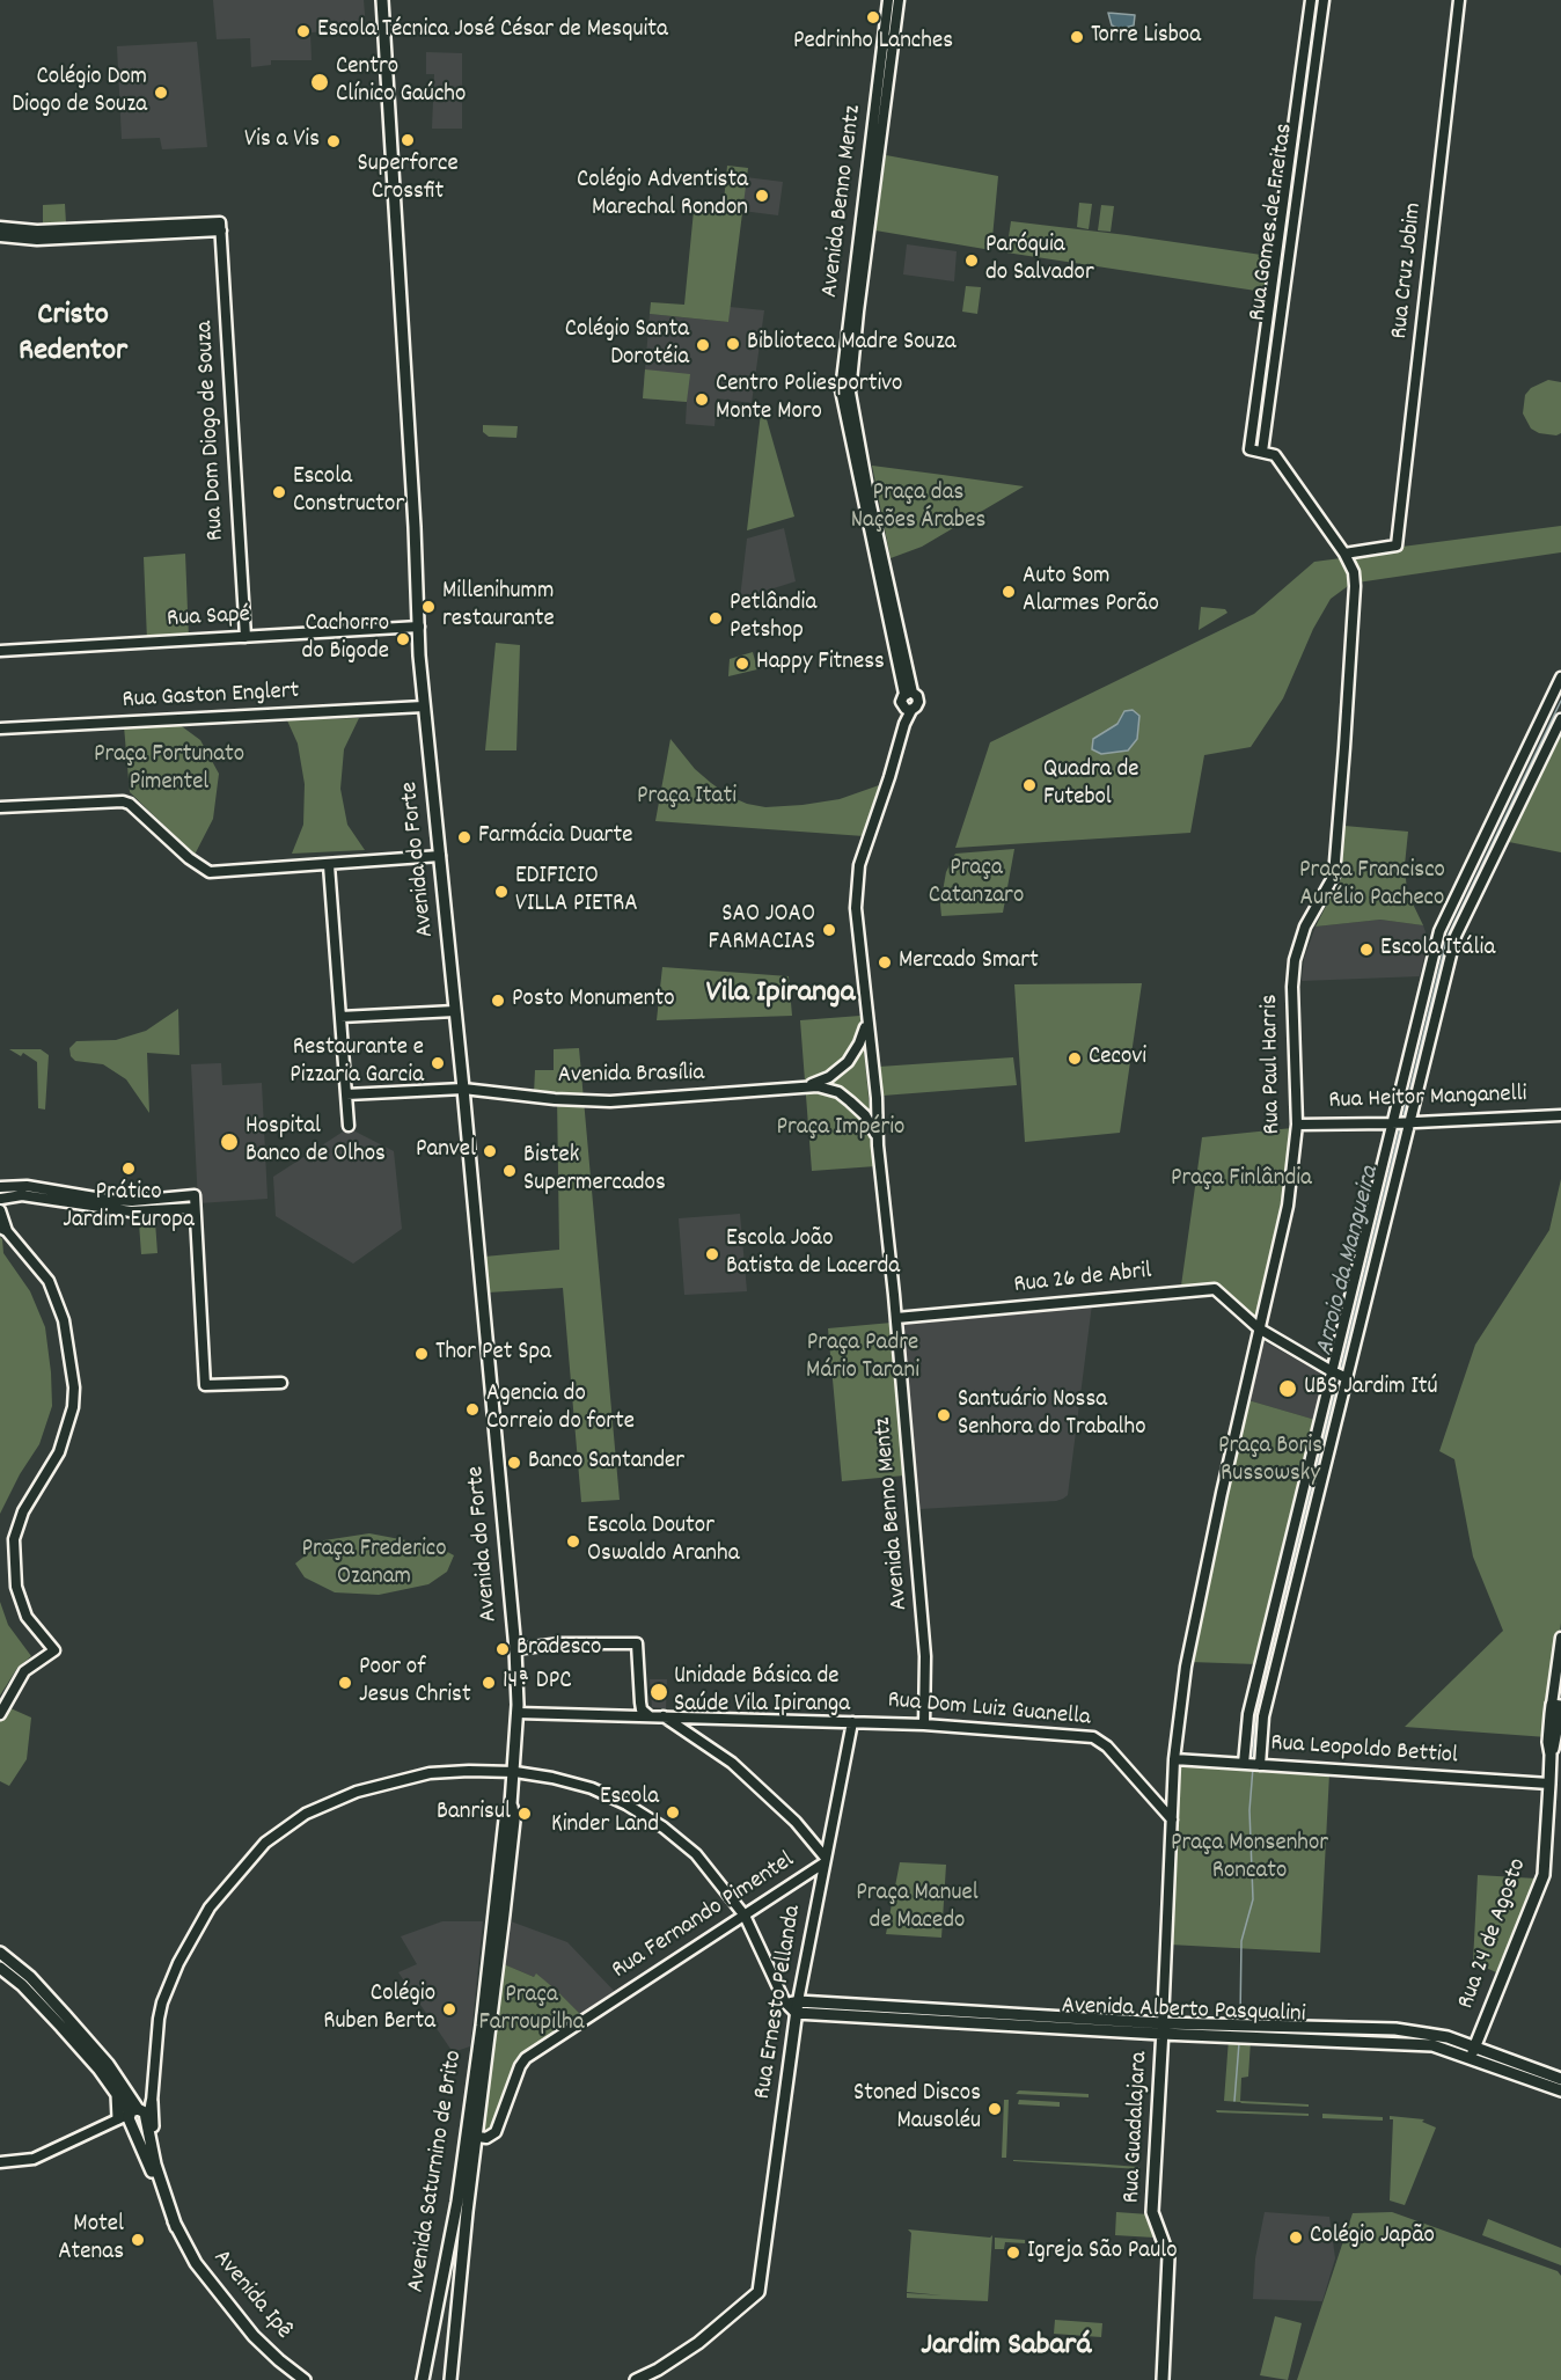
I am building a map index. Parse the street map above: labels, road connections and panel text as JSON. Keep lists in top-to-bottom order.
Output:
{
  "streets": {
    "main road": [
      "Avenida do Forte",
      "Rua 24 de Agosto",
      "Rua Ernesto Pellanda",
      "Avenida Alberto Pasqualini",
      "Rua Guadalajara",
      "Avenida Saturnino de Brito",
      "Avenida Ipê"
    ],
    "street": [
      "Avenida Benno Mentz",
      "Rua Gomes de Freitas",
      "Rua Cruz Jobim",
      "Rua Dom Diogo de Souza",
      "Rua Sapé",
      "Rua Gaston Englert",
      "Rua Paul Harris",
      "Avenida Brasília",
      "Rua Heitor Manganelli",
      "Rua 26 de Abril",
      "Rua Dom Luiz Guanella",
      "Rua Leopoldo Bettiol",
      "Rua Fernando Pimentel"
    ]
  },
  "crossings": [
    ["Avenida Benno Mentz", "Avenida Brasília"],
    ["Avenida Benno Mentz", "Rua 26 de Abril"],
    ["Avenida Benno Mentz", "Rua Dom Luiz Guanella"],
    ["Rua Cruz Jobim", "Rua Paul Harris"],
    ["Rua Dom Diogo de Souza", "Rua Sapé"],
    ["Rua Sapé", "Avenida do Forte"],
    ["Rua Gaston Englert", "Avenida do Forte"],
    ["Avenida do Forte", "Avenida Brasília"],
    ["Avenida do Forte", "Rua Dom Luiz Guanella"],
    ["Avenida do Forte", "Avenida Saturnino de Brito"],
    ["Rua Paul Harris", "Rua Heitor Manganelli"],
    ["Rua Paul Harris", "Rua 26 de Abril"],
    ["Rua Paul Harris", "Rua Guadalajara"],
    ["Rua Dom Luiz Guanella", "Rua Ernesto Pellanda"],
    ["Rua Dom Luiz Guanella", "Rua Guadalajara"],
    ["Rua Dom Luiz Guanella", "Avenida Saturnino de Brito"],
    ["Rua Leopoldo Bettiol", "Rua 24 de Agosto"],
    ["Rua Leopoldo Bettiol", "Rua Guadalajara"],
    ["Rua Fernando Pimentel", "Rua Ernesto Pellanda"],
    ["Rua Fernando Pimentel", "Avenida Saturnino de Brito"],
    ["Rua 24 de Agosto", "Avenida Alberto Pasqualini"],
    ["Rua Ernesto Pellanda", "Avenida Alberto Pasqualini"],
    ["Avenida Alberto Pasqualini", "Rua Guadalajara"]
  ],
  "districts": ["Cristo Redentor", "Vila Ipiranga", "Jardim Sabará"],
  "water": ["Arroio da Mangueira"],
  "parks": [
    "Praça das Nações Árabes",
    "Praça Fortunato Pimentel",
    "Praça Itati",
    "Praça Catanzaro",
    "Praça Francisco Aurélio Pacheco",
    "Praça Império",
    "Praça Finlândia",
    "Praça Padre Mário Tarani",
    "Praça Boris Russowsky",
    "Praça Frederico Ozanam",
    "Praça Monsenhor Roncato",
    "Praça Manuel de Macedo",
    "Praça Farroupilha"
  ],
  "places": [
    "Pedrinho Lanches",
    "Escola Técnica José César de Mesquita",
    "Torre Lisboa",
    "Centro Clínico Gaúcho",
    "Colégio Dom Diogo de Souza",
    "Superforce Crossfit",
    "Vis a Vis",
    "Colégio Adventista Marechal Rondon",
    "Paróquia do Salvador",
    "Biblioteca Madre Souza",
    "Colégio Santa Dorotéia",
    "Centro Poliesportivo Monte Moro",
    "Escola Constructor",
    "Auto Som Alarmes Porão",
    "Millenihumm restaurante",
    "Petlândia Petshop",
    "Cachorro do Bigode",
    "Happy Fitness",
    "Quadra de Futebol",
    "Farmácia Duarte",
    "EDIFICIO VILLA PIETRA",
    "SAO JOAO FARMACIAS",
    "Escola Itália",
    "Mercado Smart",
    "Posto Monumento",
    "Cecovi",
    "Restaurante e Pizzaria Garcia",
    "Hospital Banco de Olhos",
    "Panvel",
    "Prático Jardim Europa",
    "Bistek Supermercados",
    "Escola João Batista de Lacerda",
    "Thor Pet Spa",
    "UBS Jardim Itú",
    "Agencia do Correio do forte",
    "Santuário Nossa Senhora do Trabalho",
    "Banco Santander",
    "Escola Doutor Oswaldo Aranha",
    "Bradesco",
    "Poor of Jesus Christ",
    "14ª DPC",
    "Unidade Básica de Saúde Vila Ipiranga",
    "Escola Kinder Land",
    "Banrisul",
    "Colégio Ruben Berta",
    "Stoned Discos Mausoléu",
    "Colégio Japão",
    "Motel Atenas",
    "Igreja São Paulo"
  ]
}
